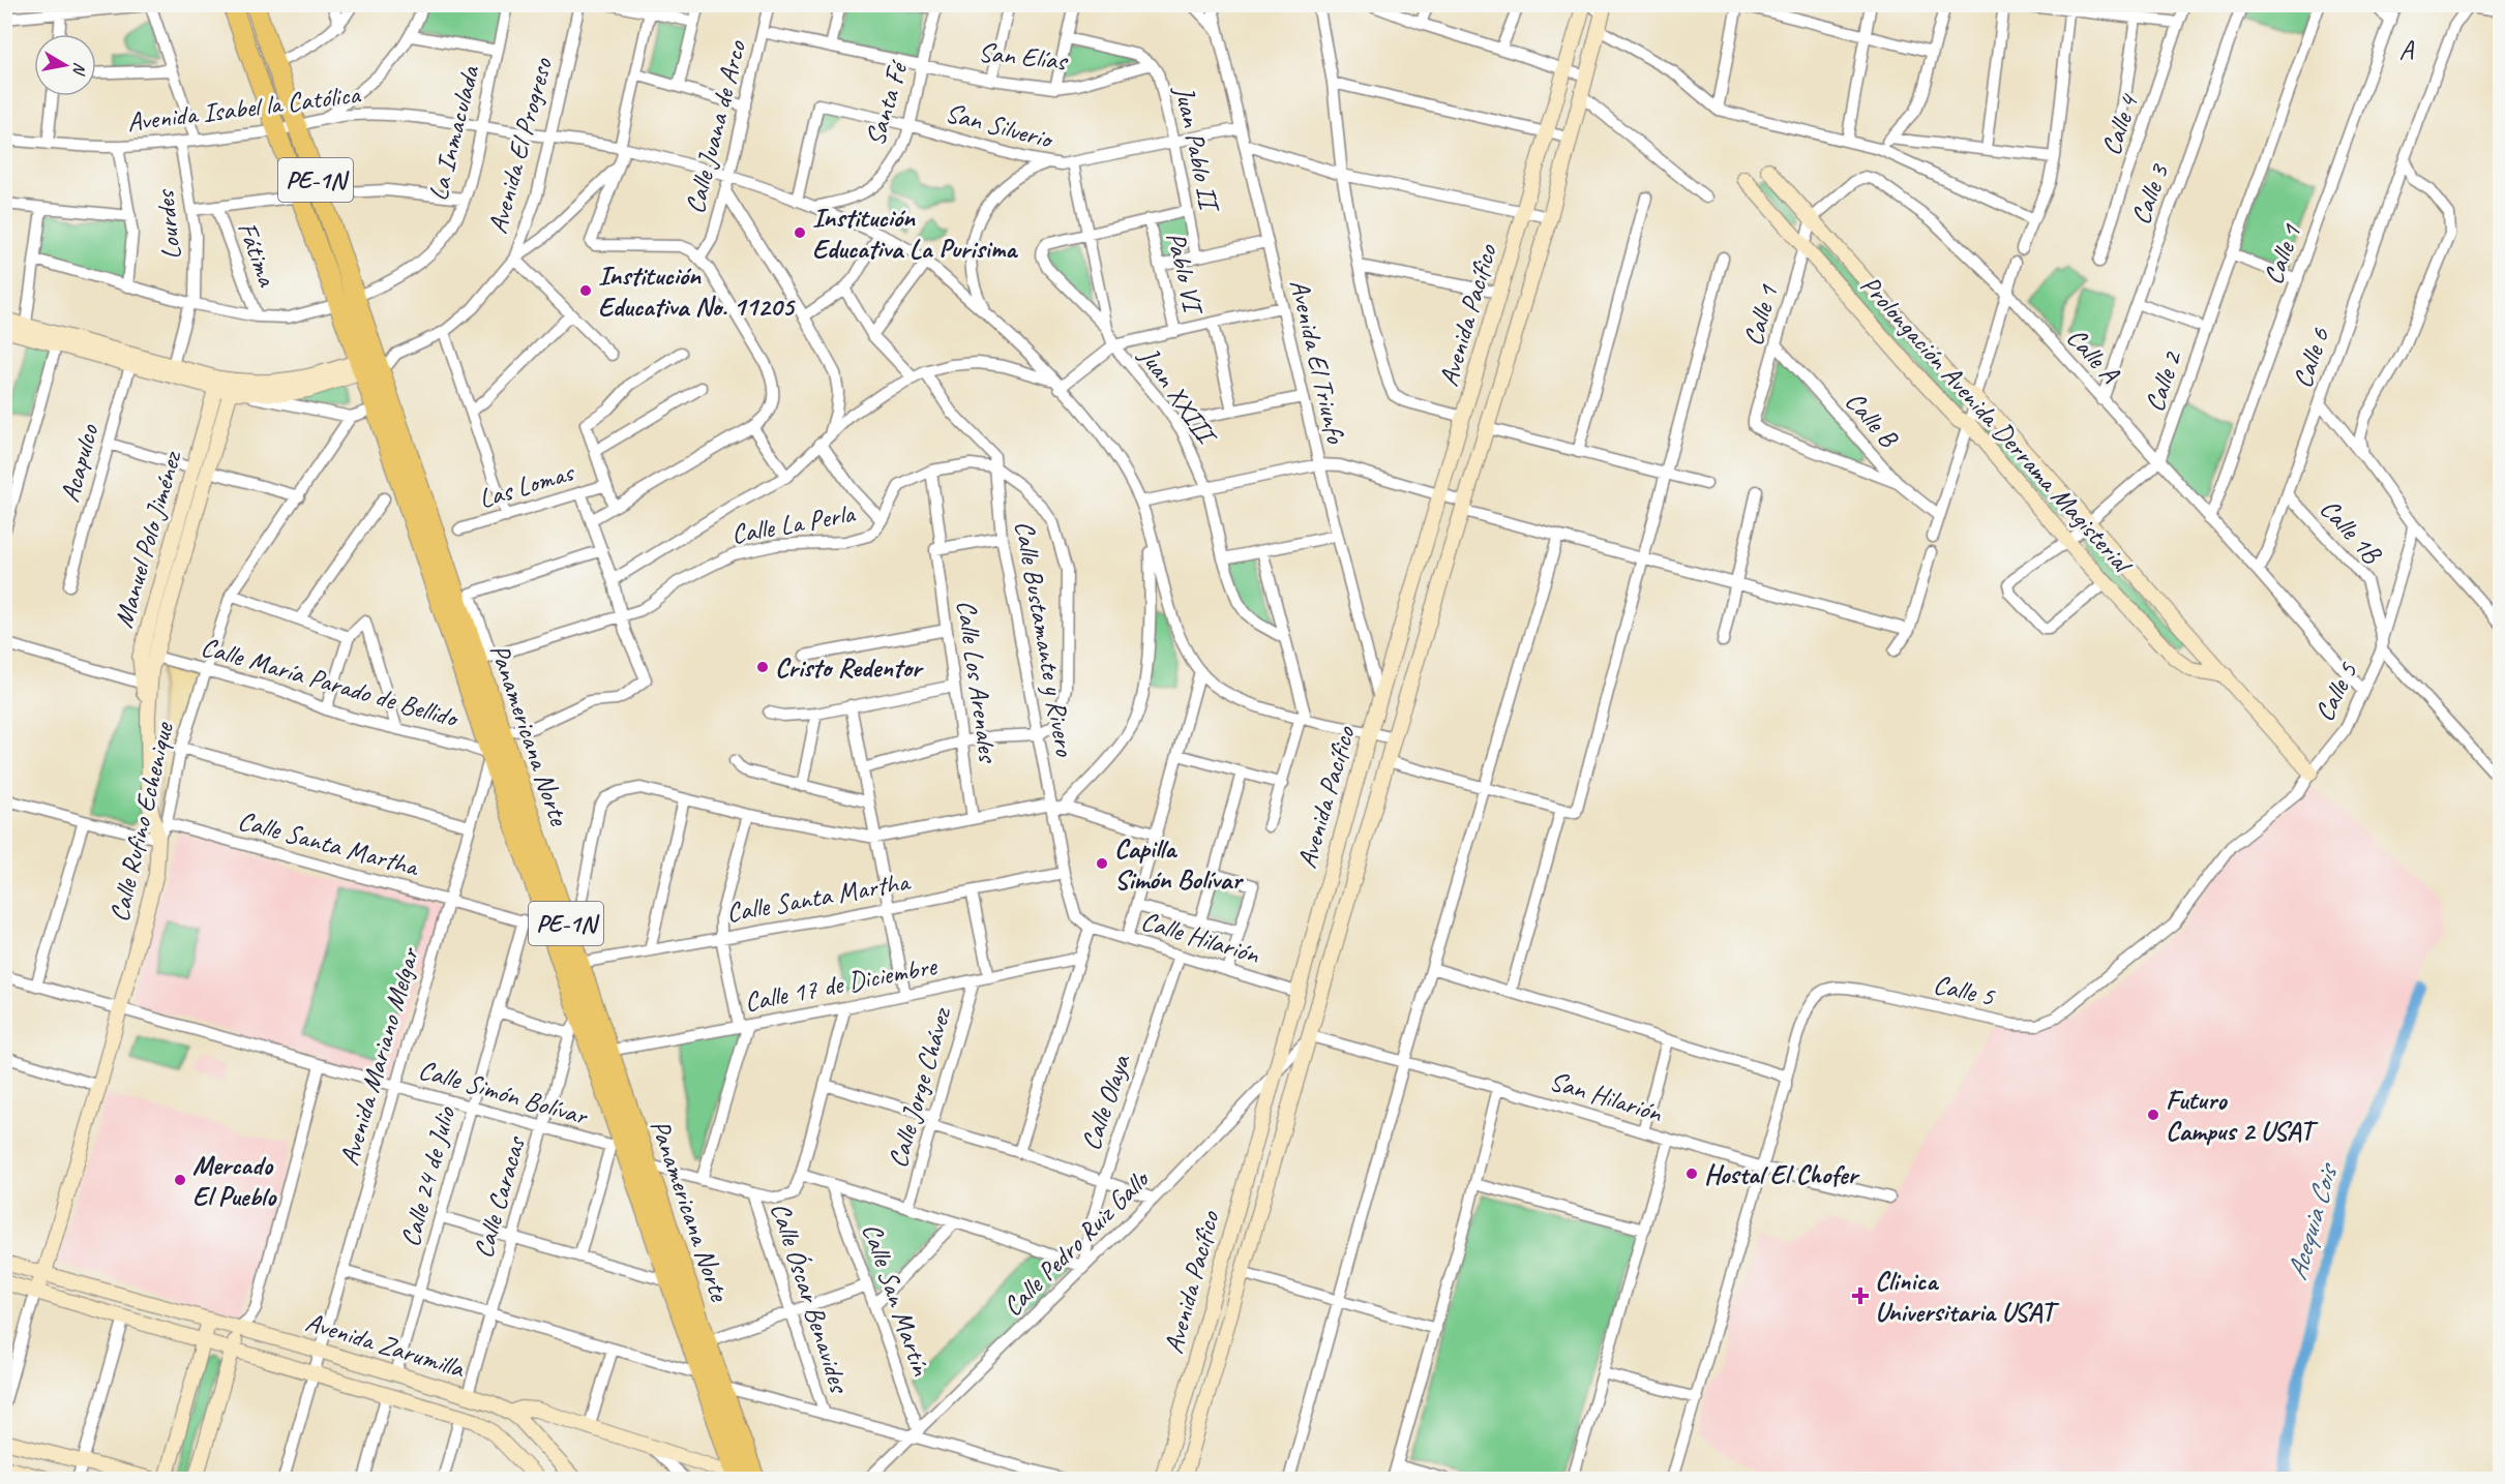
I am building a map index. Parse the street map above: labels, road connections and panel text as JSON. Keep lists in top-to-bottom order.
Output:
{
  "streets": {
    "highway": ["PE-1N", "Panamericana Norte"],
    "street": [
      "San Elías",
      "Santa Fé",
      "Avenida Isabel la Católica",
      "San Silverio",
      "Calle 4",
      "Calle Juana de Arco",
      "La Inmaculada",
      "Avenida El Progreso",
      "Juan Pablo II",
      "Calle 3",
      "Lourdes",
      "Fátima",
      "Calle 1",
      "Pablo VI",
      "Avenida Pacífico",
      "Calle A",
      "Calle 6",
      "Avenida El Triunfo",
      "Calle 2",
      "Juan XXIII",
      "Calle B",
      "Prolongación Avenida Derrama Magisterial",
      "Acapulco",
      "Las Lomas",
      "Calle La Perla",
      "Calle 1B",
      "Manuel Polo Jiménez",
      "Calle Bustamante y Rivero",
      "Calle Los Arenales",
      "Calle María Parado de Bellido",
      "Calle 5",
      "Calle Rufino Echenique",
      "Calle Santa Martha",
      "Calle Hilarión",
      "Calle 17 de Diciembre",
      "Avenida Mariano Melgar",
      "Calle Jorge Chávez",
      "Calle Simón Bolívar",
      "San Hilarión",
      "Calle Olaya",
      "Calle 24 de Julio",
      "Calle Caracas",
      "Calle Pedro Ruiz Gallo",
      "Calle Óscar Benavides",
      "Calle San Martín",
      "Avenida Zarumilla"
    ]
  },
  "crossings": [
    ["San Elías", "Santa Fé"],
    ["San Elías", "Calle Juana de Arco"],
    ["San Elías", "Juan Pablo II"],
    ["Santa Fé", "Avenida Isabel la Católica"],
    ["Santa Fé", "San Silverio"],
    ["Avenida Isabel la Católica", "San Silverio"],
    ["Avenida Isabel la Católica", "Calle Juana de Arco"],
    ["Avenida Isabel la Católica", "La Inmaculada"],
    ["Avenida Isabel la Católica", "Avenida El Progreso"],
    ["Avenida Isabel la Católica", "Lourdes"],
    ["Avenida Isabel la Católica", "Avenida Pacífico"],
    ["Avenida Isabel la Católica", "Panamericana Norte"],
    ["San Silverio", "Juan Pablo II"],
    ["San Silverio", "Avenida El Triunfo"],
    ["La Inmaculada", "Lourdes"],
    ["La Inmaculada", "Fátima"],
    ["La Inmaculada", "Panamericana Norte"],
    ["Avenida El Progreso", "Lourdes"],
    ["Avenida El Progreso", "Acapulco"],
    ["Avenida El Progreso", "Manuel Polo Jiménez"],
    ["Avenida El Progreso", "Panamericana Norte"],
    ["Avenida El Progreso", "Calle Rufino Echenique"],
    ["Calle 3", "Calle A"],
    ["Calle 1", "Calle A"],
    ["Calle 1", "Calle B"],
    ["Calle 1", "Prolongación Avenida Derrama Magisterial"],
    ["Avenida Pacífico", "Avenida El Triunfo"],
    ["Avenida Pacífico", "Calle Hilarión"],
    ["Avenida Pacífico", "San Hilarión"],
    ["Avenida Pacífico", "Calle Pedro Ruiz Gallo"],
    ["Calle A", "Calle 6"],
    ["Calle A", "Calle 2"],
    ["Calle A", "Prolongación Avenida Derrama Magisterial"],
    ["Calle A", "Calle 5"],
    ["Calle 6", "Calle 1B"],
    ["Calle 2", "Prolongación Avenida Derrama Magisterial"],
    ["Prolongación Avenida Derrama Magisterial", "Calle 5"],
    ["Calle La Perla", "Calle Bustamante y Rivero"],
    ["Calle La Perla", "Calle Los Arenales"],
    ["Calle La Perla", "Panamericana Norte"],
    ["Calle 1B", "Calle 5"],
    ["Manuel Polo Jiménez", "Calle María Parado de Bellido"],
    ["Manuel Polo Jiménez", "Calle Rufino Echenique"],
    ["Calle Bustamante y Rivero", "Calle Santa Martha"],
    ["Calle Bustamante y Rivero", "Calle Hilarión"],
    ["Calle María Parado de Bellido", "Panamericana Norte"],
    ["Calle María Parado de Bellido", "Calle Rufino Echenique"],
    ["Calle María Parado de Bellido", "Avenida Mariano Melgar"],
    ["Calle 5", "San Hilarión"],
    ["Panamericana Norte", "Calle Santa Martha"],
    ["Panamericana Norte", "Calle 17 de Diciembre"],
    ["Panamericana Norte", "Avenida Mariano Melgar"],
    ["Panamericana Norte", "Calle Simón Bolívar"],
    ["Panamericana Norte", "Calle Caracas"],
    ["Panamericana Norte", "Avenida Zarumilla"],
    ["Calle Rufino Echenique", "Calle Santa Martha"],
    ["Calle Rufino Echenique", "Calle Simón Bolívar"],
    ["Calle Rufino Echenique", "Avenida Zarumilla"],
    ["Calle Santa Martha", "Avenida Mariano Melgar"],
    ["Calle Santa Martha", "Calle 24 de Julio"],
    ["Calle Hilarión", "Calle Olaya"],
    ["Calle 17 de Diciembre", "Calle Jorge Chávez"],
    ["Calle 17 de Diciembre", "Calle Óscar Benavides"],
    ["Avenida Mariano Melgar", "Calle Simón Bolívar"],
    ["Avenida Mariano Melgar", "Avenida Zarumilla"],
    ["Calle Simón Bolívar", "Calle 24 de Julio"],
    ["Calle Simón Bolívar", "Calle Caracas"],
    ["San Hilarión", "Calle Pedro Ruiz Gallo"],
    ["Calle Olaya", "Calle Pedro Ruiz Gallo"],
    ["Calle 24 de Julio", "Avenida Zarumilla"],
    ["Calle Caracas", "Avenida Zarumilla"],
    ["Calle Pedro Ruiz Gallo", "Calle San Martín"]
  ],
  "districts": ["A"],
  "water": ["Acequia Cois"],
  "places": {
    "other": [
      "Institución Educativa La Purisima",
      "Institución Educativa No. 11205",
      "Cristo Redentor",
      "Capilla Simón Bolívar",
      "Futuro Campus 2 USAT",
      "Hostal El Chofer",
      "Mercado El Pueblo"
    ],
    "health": ["Clinica Universitaria USAT"]
  },
  "north": "right"
}
